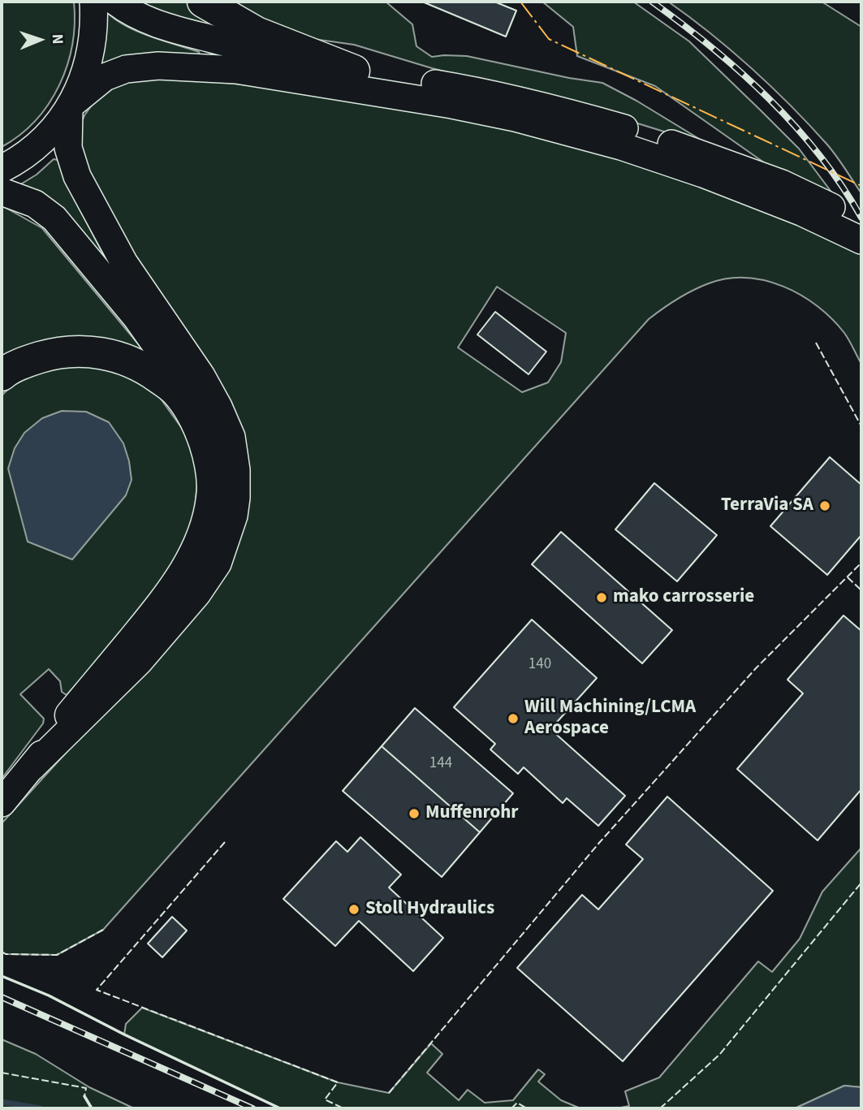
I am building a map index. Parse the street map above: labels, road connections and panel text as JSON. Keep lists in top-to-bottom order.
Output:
{
  "places": [
    "TerraVia SA",
    "mako carrosserie",
    "Will Machining/LCMA Aerospace",
    "Muffenrohr",
    "Stoll Hydraulics"
  ],
  "house_numbers": ["140", "144"],
  "north": "right"
}
